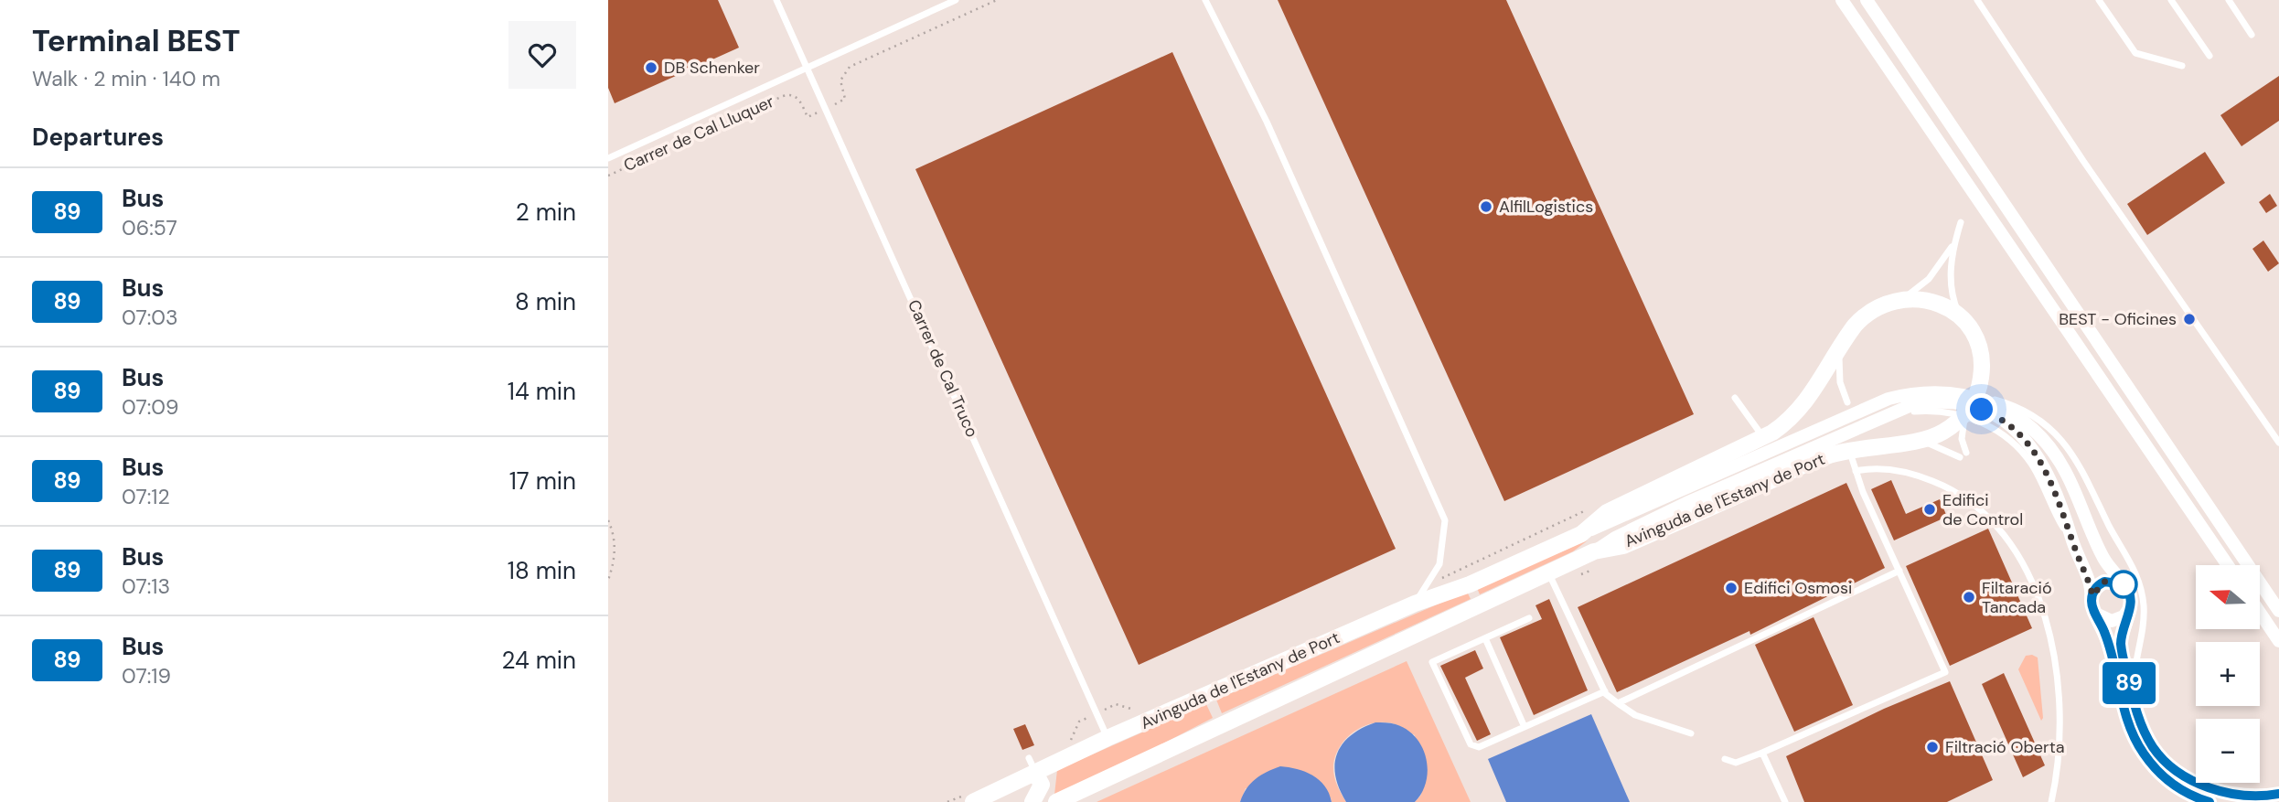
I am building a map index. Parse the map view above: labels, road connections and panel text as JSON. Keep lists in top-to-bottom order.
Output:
{
  "streets": {
    "street": ["Avinguda de l'Estany de Port"],
    "lane": ["Carrer de Cal Lluquer", "Carrer de Cal Truco"]
  },
  "crossings": [
    ["Carrer de Cal Lluquer", "Carrer de Cal Truco"],
    ["Carrer de Cal Truco", "Avinguda de l'Estany de Port"]
  ],
  "places": [
    "DB Schenker",
    "AlfilLogistics",
    "BEST - Oficines",
    "Edifici de Control",
    "Edifici Osmosi",
    "Filtaració Tancada",
    "Filtració Oberta"
  ],
  "lines": ["bus line 89"],
  "north": "left",
  "page": {
    "heading": [
      ["Terminal BEST", "Walk · 2 min · 140 m"],
      "Departures"
    ],
    "on_map": "89",
    "list": [
      {
        "mark": "89",
        "name": "Bus",
        "note": "06:57",
        "value": "2 min"
      },
      {
        "mark": "89",
        "name": "Bus",
        "note": "07:03",
        "value": "8 min"
      },
      {
        "mark": "89",
        "name": "Bus",
        "note": "07:09",
        "value": "14 min"
      },
      {
        "mark": "89",
        "name": "Bus",
        "note": "07:12",
        "value": "17 min"
      },
      {
        "mark": "89",
        "name": "Bus",
        "note": "07:13",
        "value": "18 min"
      },
      {
        "mark": "89",
        "name": "Bus",
        "note": "07:19",
        "value": "24 min"
      }
    ],
    "map_buttons": ["+", "−"]
  }
}
